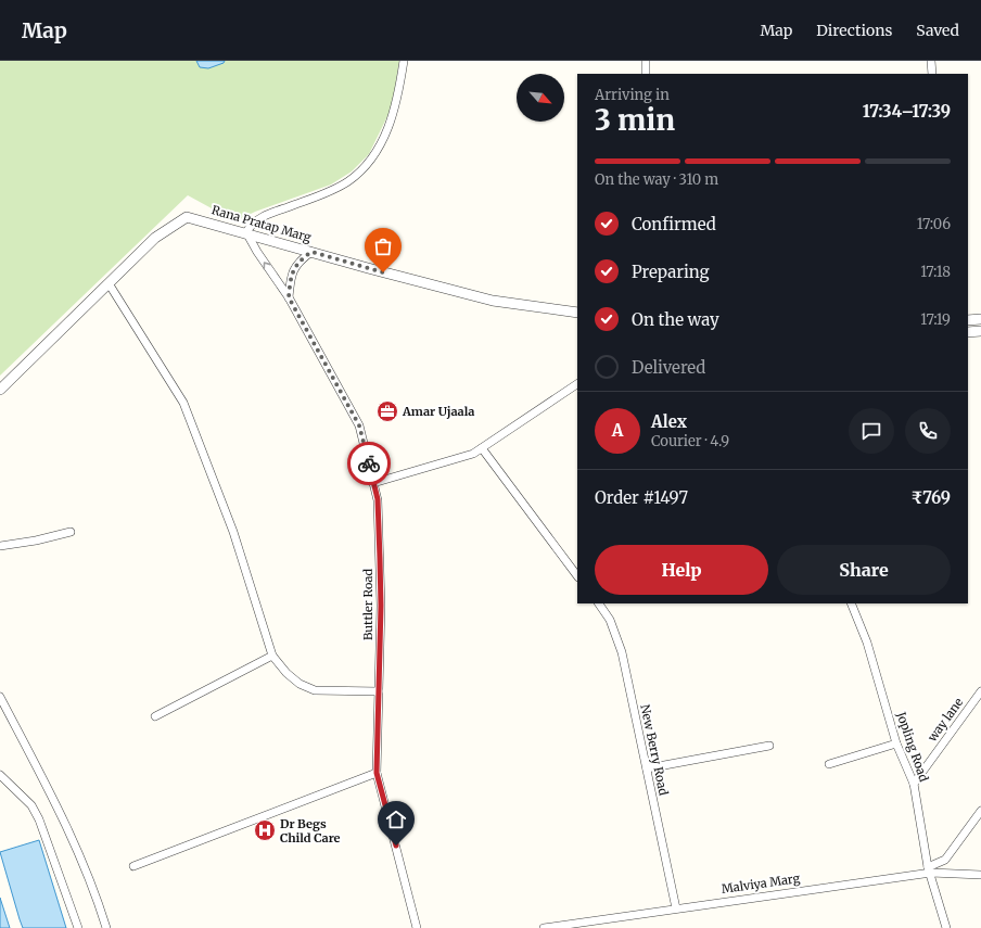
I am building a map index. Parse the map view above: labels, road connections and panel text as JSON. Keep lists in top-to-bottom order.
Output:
{
  "streets": {
    "street": [
      "Rana Pratap Marg",
      "Buttler Road",
      "way lane",
      "Jopling Road",
      "New Berry Road",
      "Malviya Marg"
    ]
  },
  "crossings": [
    ["Rana Pratap Marg", "Buttler Road"],
    ["way lane", "Jopling Road"],
    ["Jopling Road", "Malviya Marg"],
    ["New Berry Road", "Malviya Marg"]
  ],
  "places": {
    "office": ["Amar Ujaala"],
    "hospital": ["Dr Begs Child Care"]
  },
  "north": "bottom right",
  "page": {
    "header": "Map",
    "nav": ["Map", "Directions", "Saved"],
    "heading": ["3 min", "Arriving in", "17:34–17:39"],
    "panel": [
      "Alex",
      "Courier · 4.9",
      "Order #1497",
      "₹769"
    ],
    "bar": "On the way · 310 m",
    "list": [
      ["Confirmed", "17:06"],
      ["Preparing", "17:18"],
      ["On the way", "17:19"],
      "Delivered"
    ],
    "round": "A",
    "buttons": ["Help", "Share"]
  }
}
